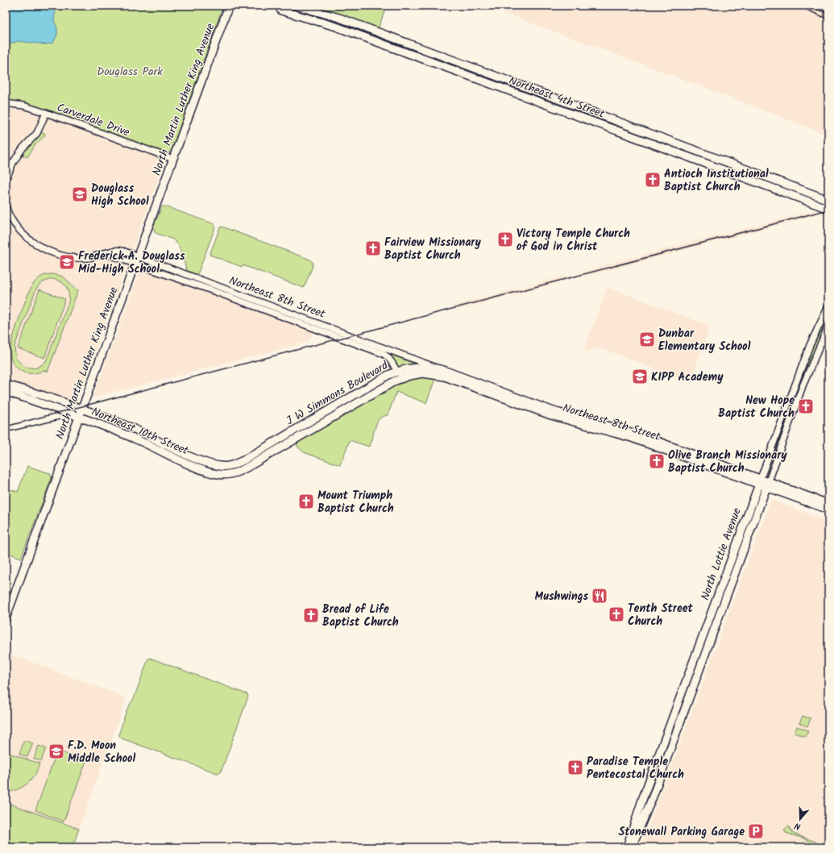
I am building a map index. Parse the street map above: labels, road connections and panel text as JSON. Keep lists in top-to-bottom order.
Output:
{
  "streets": {
    "main road": [
      "Northeast 4th Street",
      "North Martin Luther King Avenue",
      "Northeast 8th Street",
      "J W Simmons Boulevard",
      "Northeast 10th Street",
      "North Lottie Avenue"
    ],
    "street": ["Carverdale Drive"]
  },
  "crossings": [
    ["North Martin Luther King Avenue", "Carverdale Drive"],
    ["North Martin Luther King Avenue", "Northeast 8th Street"],
    ["North Martin Luther King Avenue", "Northeast 10th Street"],
    ["Northeast 8th Street", "J W Simmons Boulevard"],
    ["Northeast 8th Street", "North Lottie Avenue"],
    ["J W Simmons Boulevard", "Northeast 10th Street"]
  ],
  "parks": ["Douglass Park"],
  "places": {
    "church": [
      "Antioch Institutional Baptist Church",
      "Victory Temple Church of God in Christ",
      "Fairview Missionary Baptist Church",
      "New Hope Baptist Church",
      "Olive Branch Missionary Baptist Church",
      "Mount Triumph Baptist Church",
      "Tenth Street Church",
      "Bread of Life Baptist Church",
      "Paradise Temple Pentecostal Church"
    ],
    "school or university": [
      "Douglass High School",
      "Frederick A. Douglass Mid-High School",
      "Dunbar Elementary School",
      "KIPP Academy",
      "F.D. Moon Middle School"
    ],
    "restaurant": ["Mushwings"],
    "parking": ["Stonewall Parking Garage"]
  },
  "north": "bottom"
}
